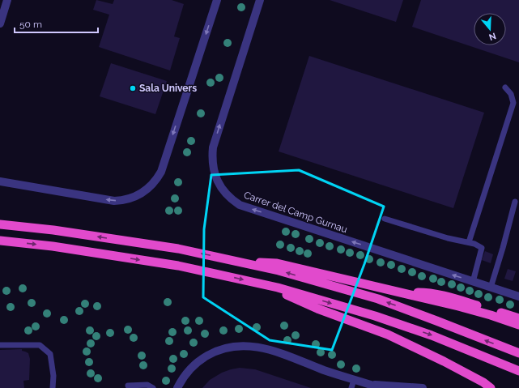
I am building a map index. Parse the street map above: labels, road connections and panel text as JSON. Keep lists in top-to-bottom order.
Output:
{
  "streets": {
    "street": ["Carrer del Camp Gurnau"]
  },
  "places": ["Sala Univers"],
  "scale_bar": "50 m",
  "north": "bottom"
}
